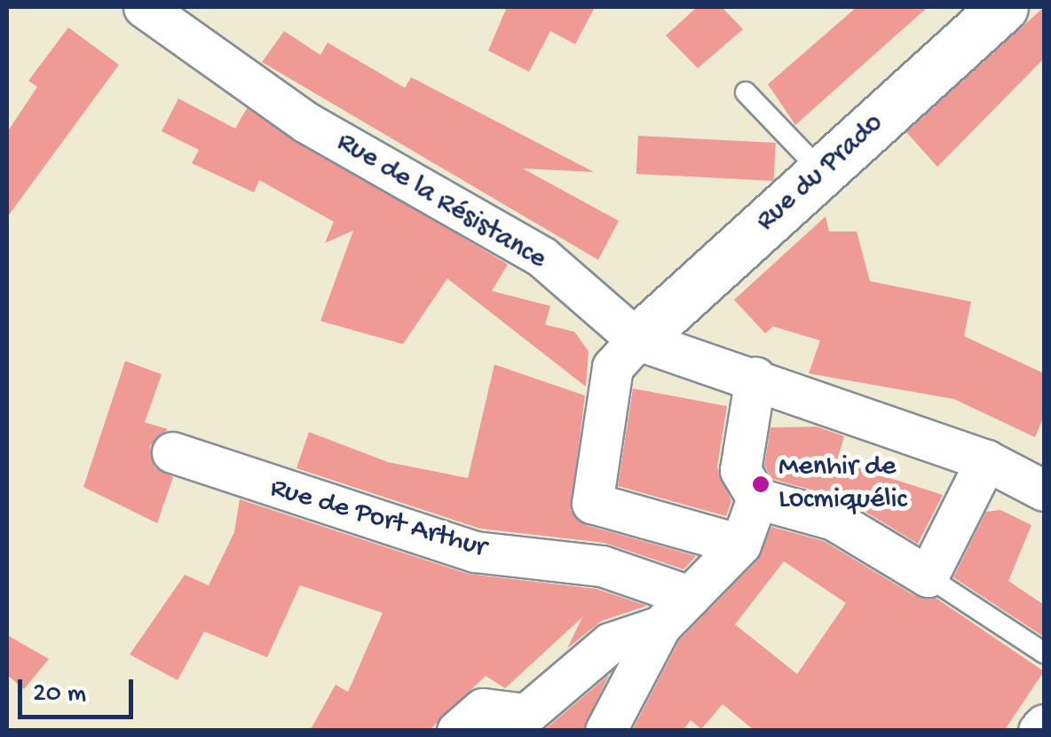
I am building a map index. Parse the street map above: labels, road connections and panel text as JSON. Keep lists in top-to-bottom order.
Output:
{
  "streets": {
    "street": ["Rue du Prado", "Rue de la Résistance", "Rue de Port Arthur"]
  },
  "crossings": [
    ["Rue du Prado", "Rue de la Résistance"]
  ],
  "places": ["Menhir de Locmiquélic"],
  "scale_bar": "20 m"
}
